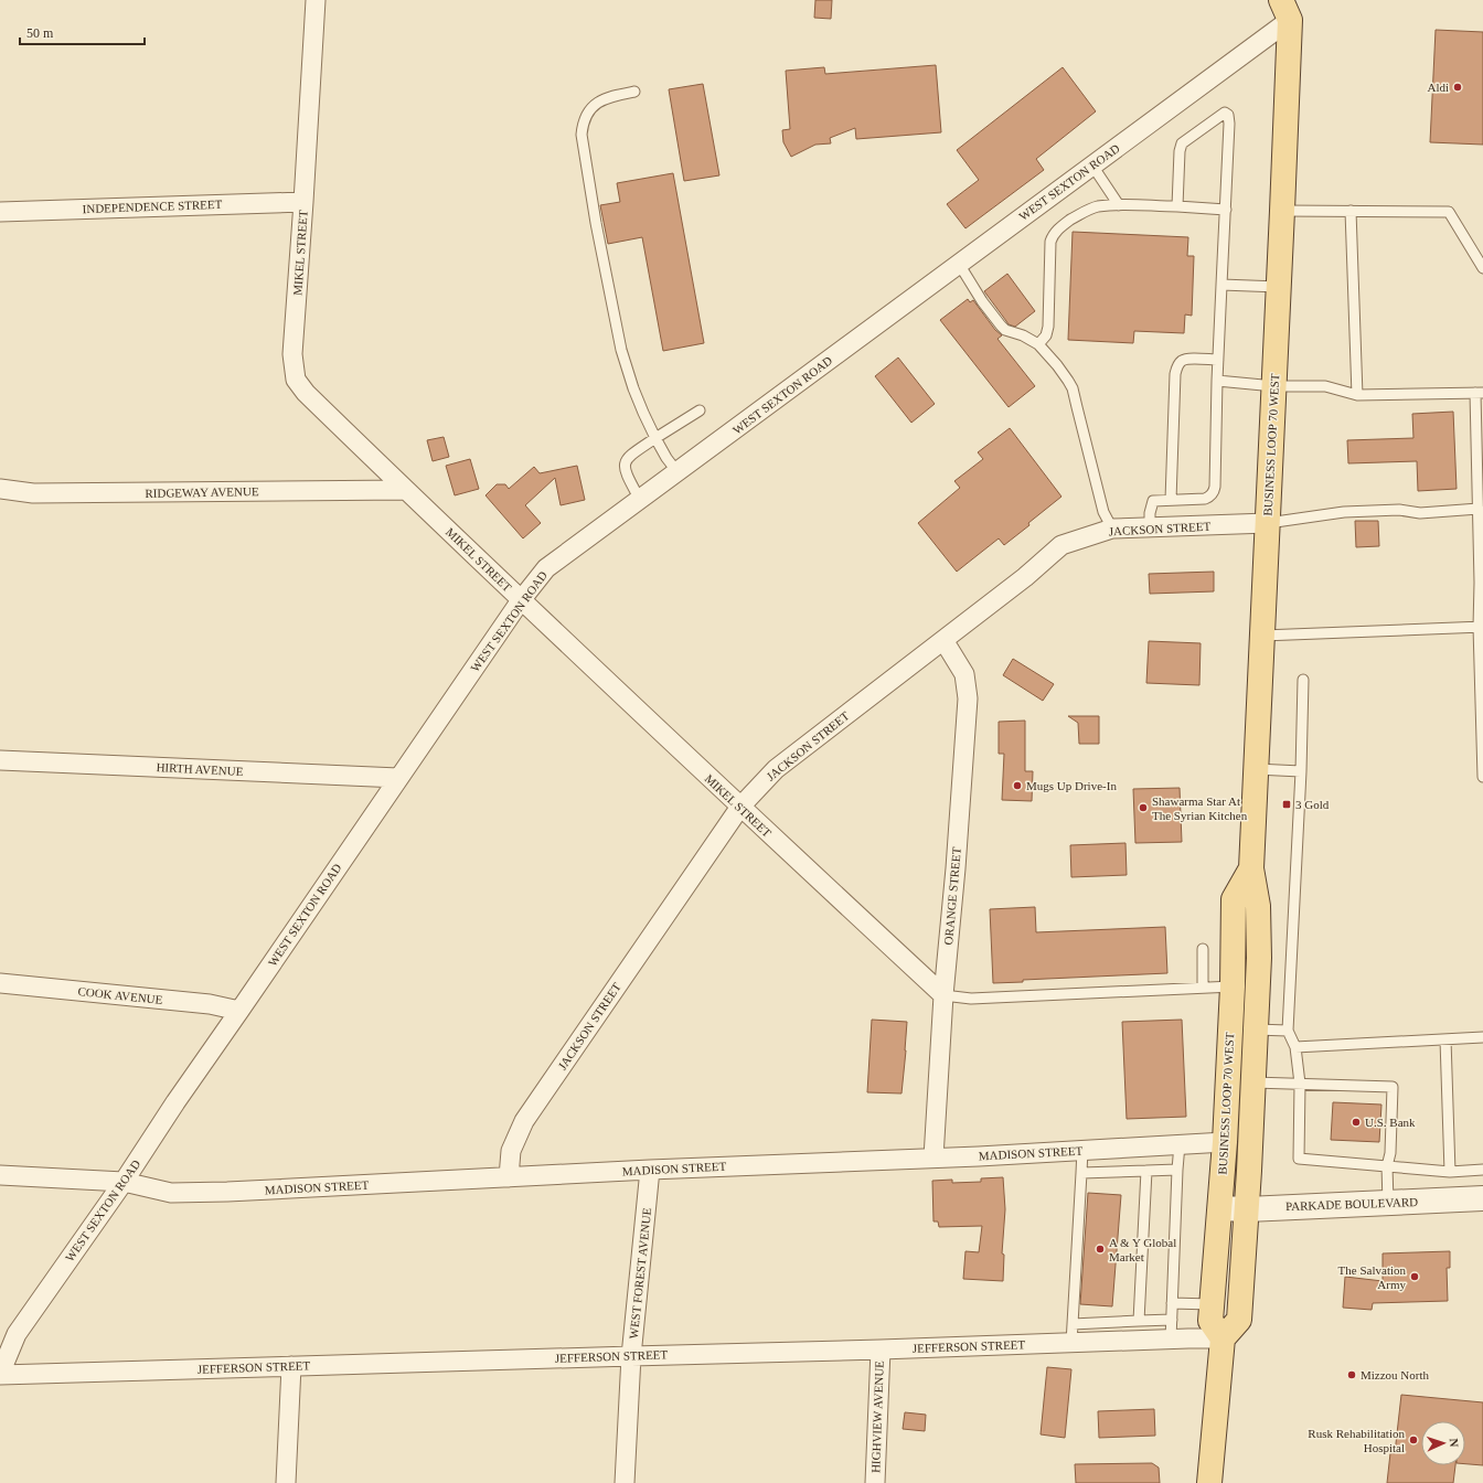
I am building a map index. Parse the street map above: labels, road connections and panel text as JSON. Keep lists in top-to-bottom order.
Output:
{
  "streets": {
    "main road": ["BUSINESS LOOP 70 WEST"],
    "street": [
      "WEST SEXTON ROAD",
      "INDEPENDENCE STREET",
      "MIKEL STREET",
      "RIDGEWAY AVENUE",
      "JACKSON STREET",
      "HIRTH AVENUE",
      "ORANGE STREET",
      "COOK AVENUE",
      "MADISON STREET",
      "PARKADE BOULEVARD",
      "WEST FOREST AVENUE",
      "JEFFERSON STREET",
      "HIGHVIEW AVENUE"
    ]
  },
  "crossings": [
    ["WEST SEXTON ROAD", "MIKEL STREET"],
    ["WEST SEXTON ROAD", "BUSINESS LOOP 70 WEST"],
    ["WEST SEXTON ROAD", "HIRTH AVENUE"],
    ["WEST SEXTON ROAD", "COOK AVENUE"],
    ["WEST SEXTON ROAD", "MADISON STREET"],
    ["WEST SEXTON ROAD", "JEFFERSON STREET"],
    ["INDEPENDENCE STREET", "MIKEL STREET"],
    ["MIKEL STREET", "RIDGEWAY AVENUE"],
    ["MIKEL STREET", "JACKSON STREET"],
    ["MIKEL STREET", "ORANGE STREET"],
    ["BUSINESS LOOP 70 WEST", "JACKSON STREET"],
    ["BUSINESS LOOP 70 WEST", "MADISON STREET"],
    ["BUSINESS LOOP 70 WEST", "PARKADE BOULEVARD"],
    ["BUSINESS LOOP 70 WEST", "JEFFERSON STREET"],
    ["JACKSON STREET", "ORANGE STREET"],
    ["JACKSON STREET", "MADISON STREET"],
    ["ORANGE STREET", "MADISON STREET"],
    ["MADISON STREET", "WEST FOREST AVENUE"],
    ["WEST FOREST AVENUE", "JEFFERSON STREET"],
    ["JEFFERSON STREET", "HIGHVIEW AVENUE"]
  ],
  "places": {
    "other": [
      "Aldi",
      "Mugs Up Drive-In",
      "Shawarma Star At The Syrian Kitchen",
      "U.S. Bank",
      "A & Y Global Market",
      "The Salvation Army",
      "Mizzou North",
      "Rusk Rehabilitation Hospital"
    ],
    "transit": ["3 Gold"]
  },
  "scale_bar": "50 m",
  "north": "right"
}
